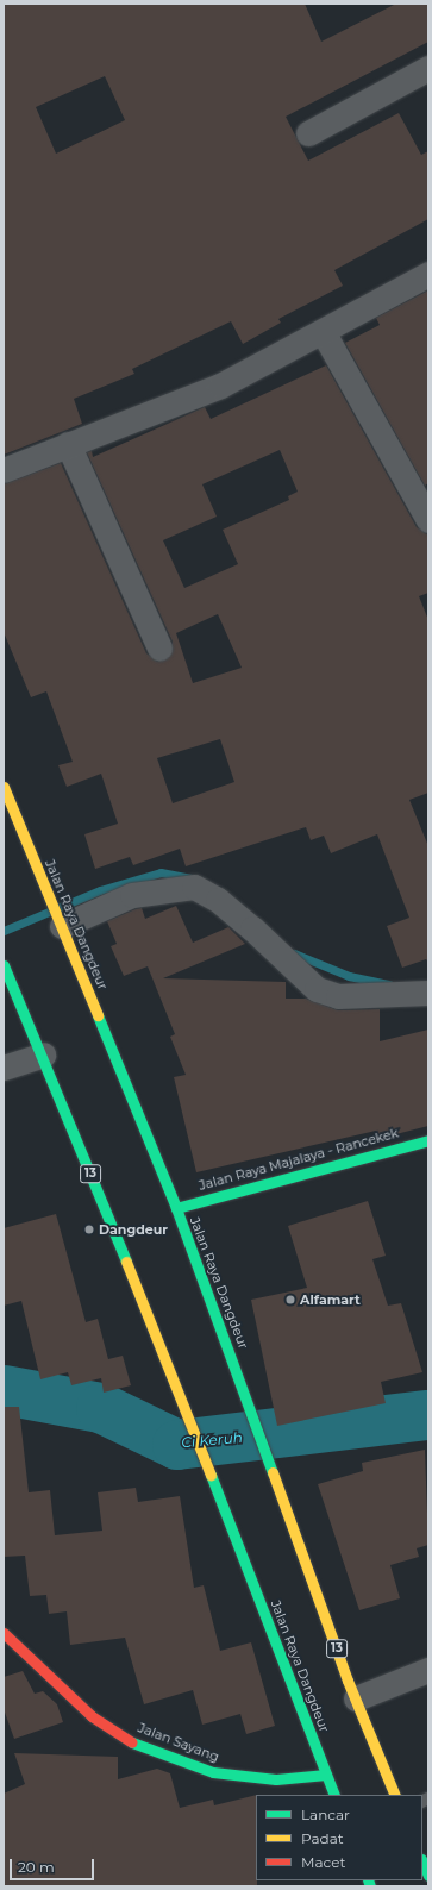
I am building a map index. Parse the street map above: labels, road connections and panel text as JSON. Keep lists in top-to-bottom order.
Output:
{
  "streets": {
    "main road": [
      "Jalan Raya Dangdeur",
      "Jalan Raya Majalaya - Rancekek",
      "13",
      "Jalan Sayang"
    ]
  },
  "crossings": [
    ["Jalan Raya Dangdeur", "Jalan Raya Majalaya - Rancekek"],
    ["Jalan Raya Dangdeur", "Jalan Sayang"]
  ],
  "water": ["Ci Keruh"],
  "places": ["Dangdeur", "Alfamart"],
  "legend": ["Lancar", "Padat", "Macet"],
  "scale_bar": "20 m"
}
